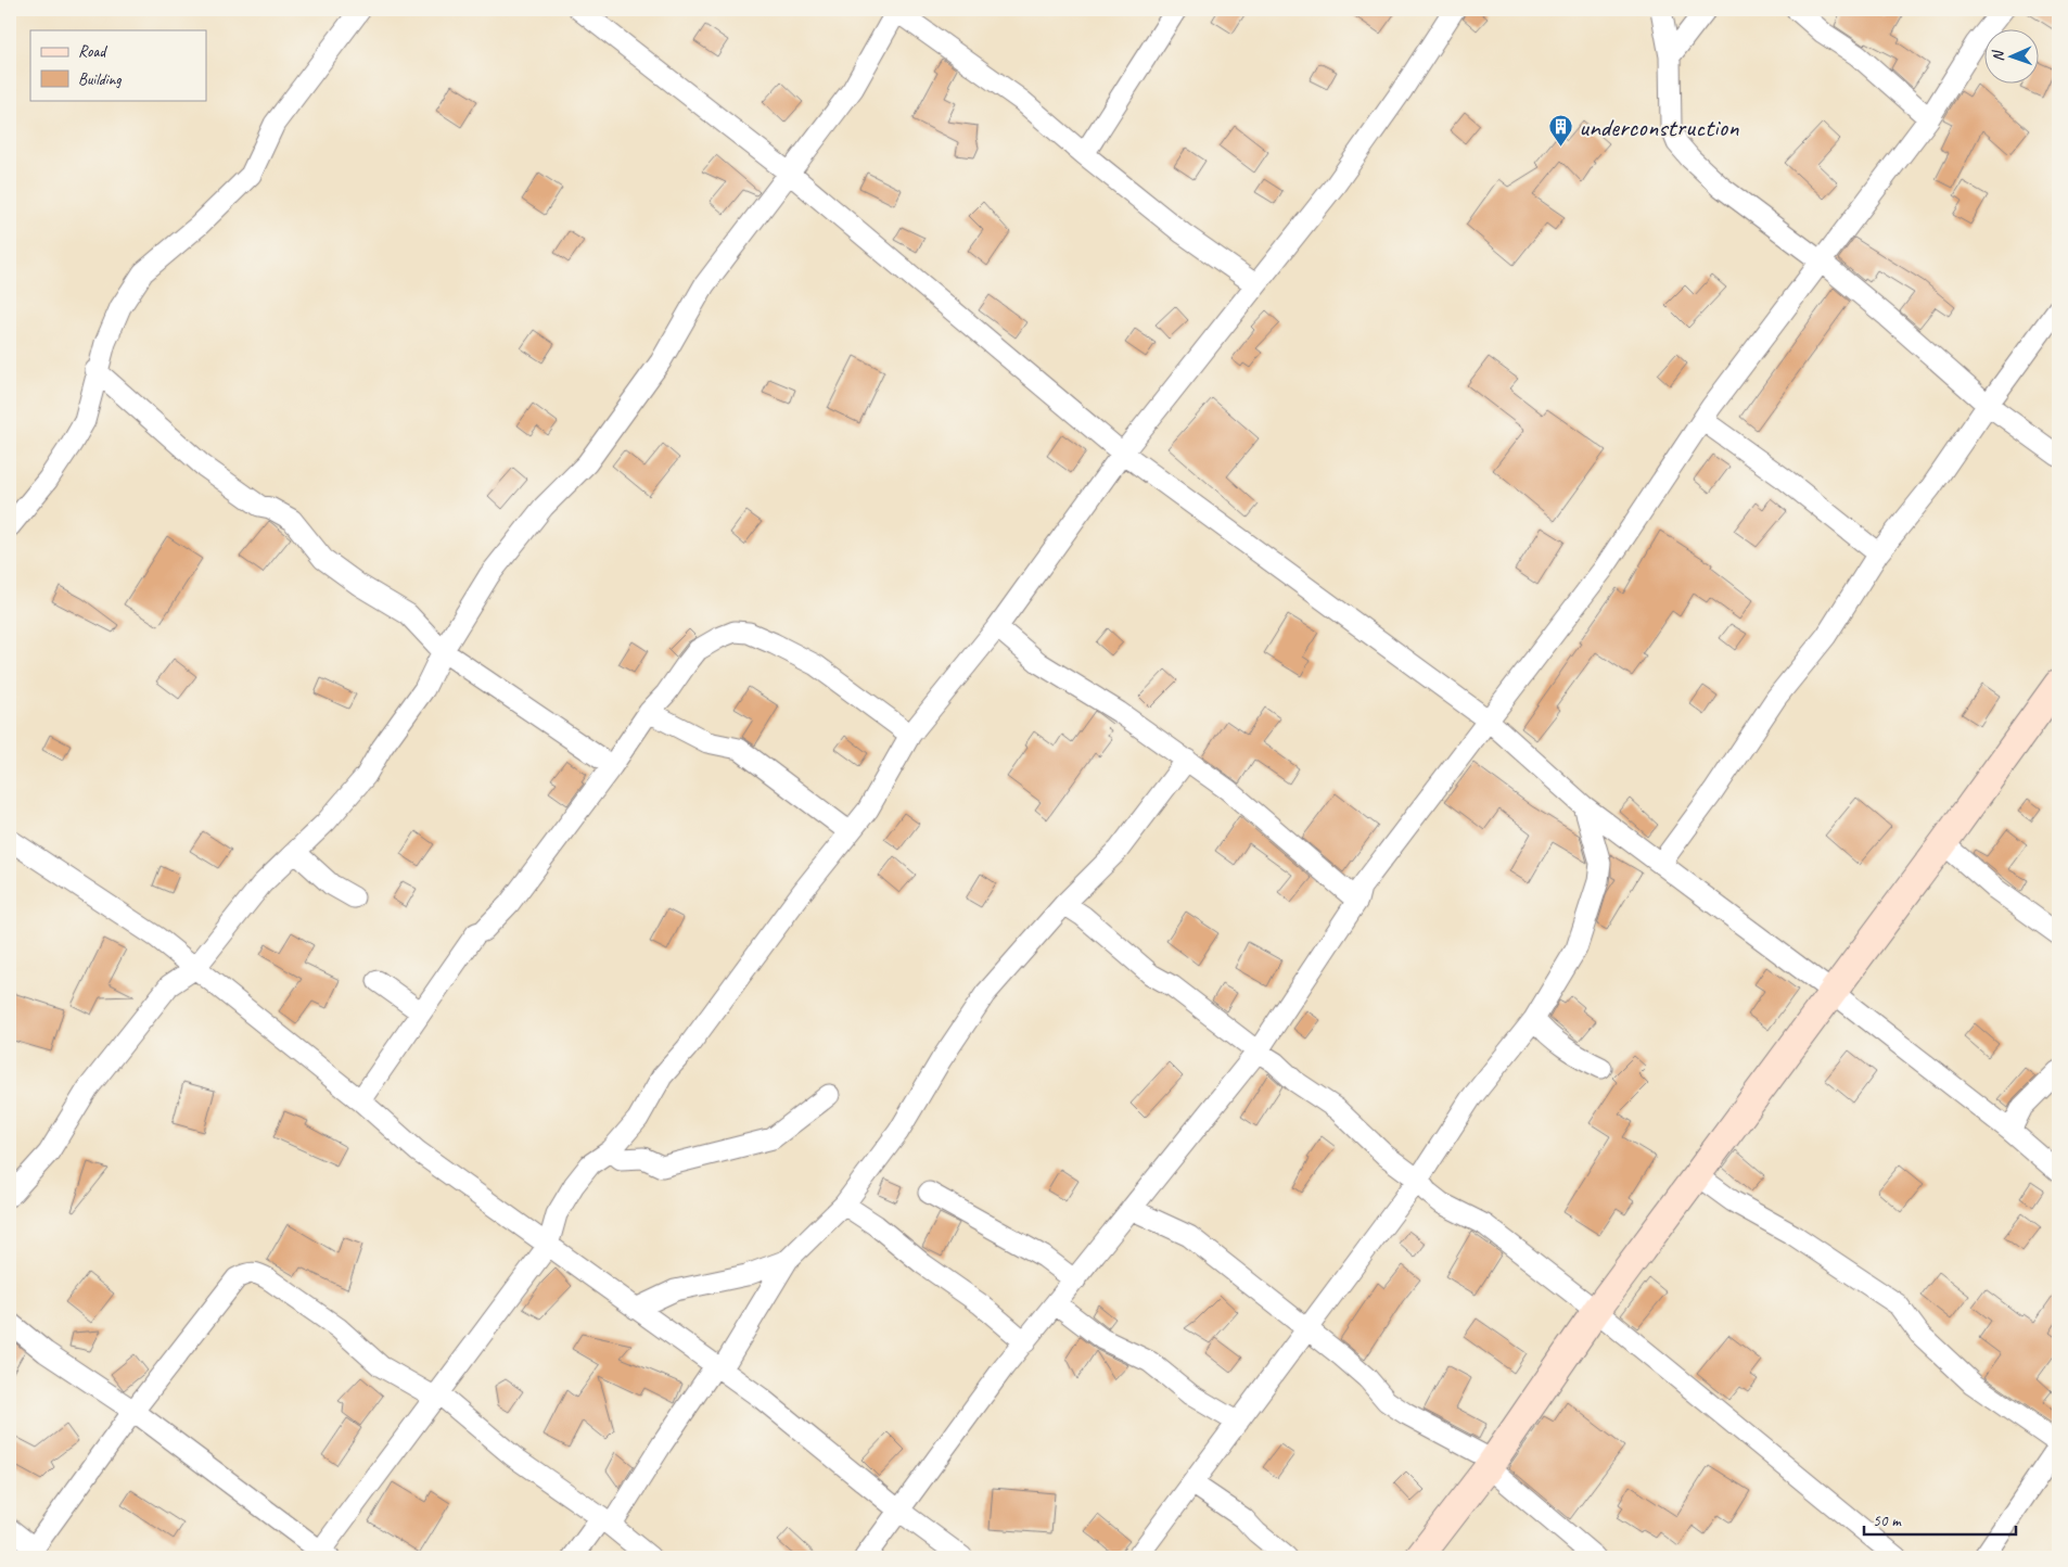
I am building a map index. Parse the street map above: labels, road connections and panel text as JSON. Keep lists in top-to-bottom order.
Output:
{
  "places": {
    "building": ["underconstruction"]
  },
  "legend": ["Road", "Building"],
  "scale_bar": "50 m",
  "north": "left"
}
